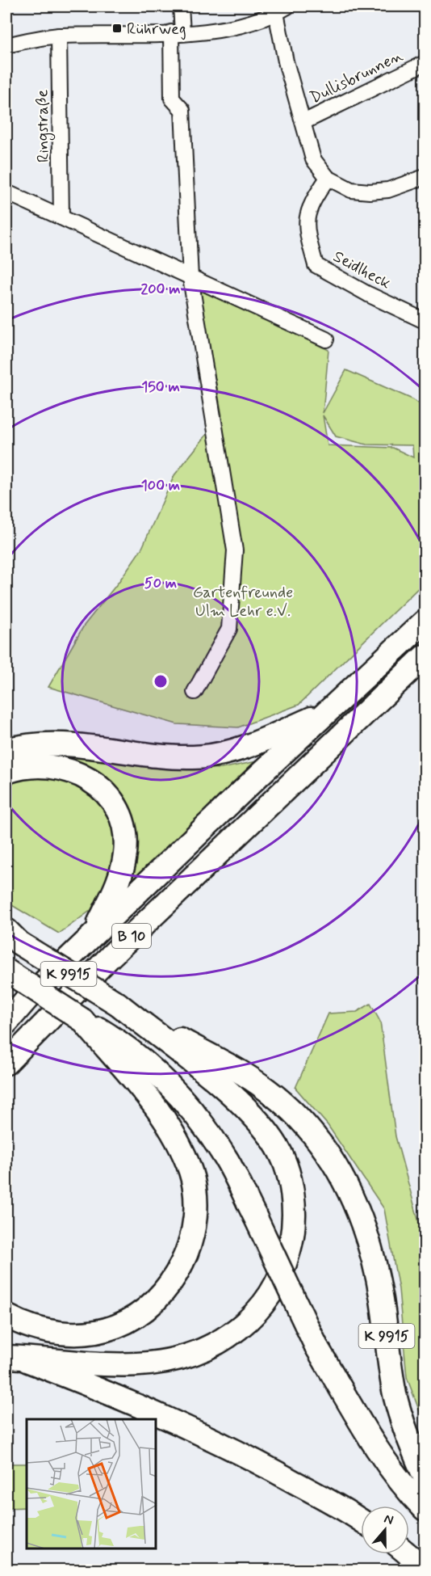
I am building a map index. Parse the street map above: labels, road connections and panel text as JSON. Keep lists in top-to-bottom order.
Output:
{
  "streets": {
    "highway": ["B 10", "K 9915"],
    "street": ["Dullisbrunnen", "Ringstraße", "Seidlheck"]
  },
  "crossings": [
    ["Dullisbrunnen", "Seidlheck"]
  ],
  "parks": ["Gartenfreunde Ulm Lehr e.V."],
  "places": {
    "transit": ["Rührweg"]
  },
  "north": "top",
  "rings": [
    "200 m",
    "150 m",
    "100 m",
    "50 m"
  ]
}
